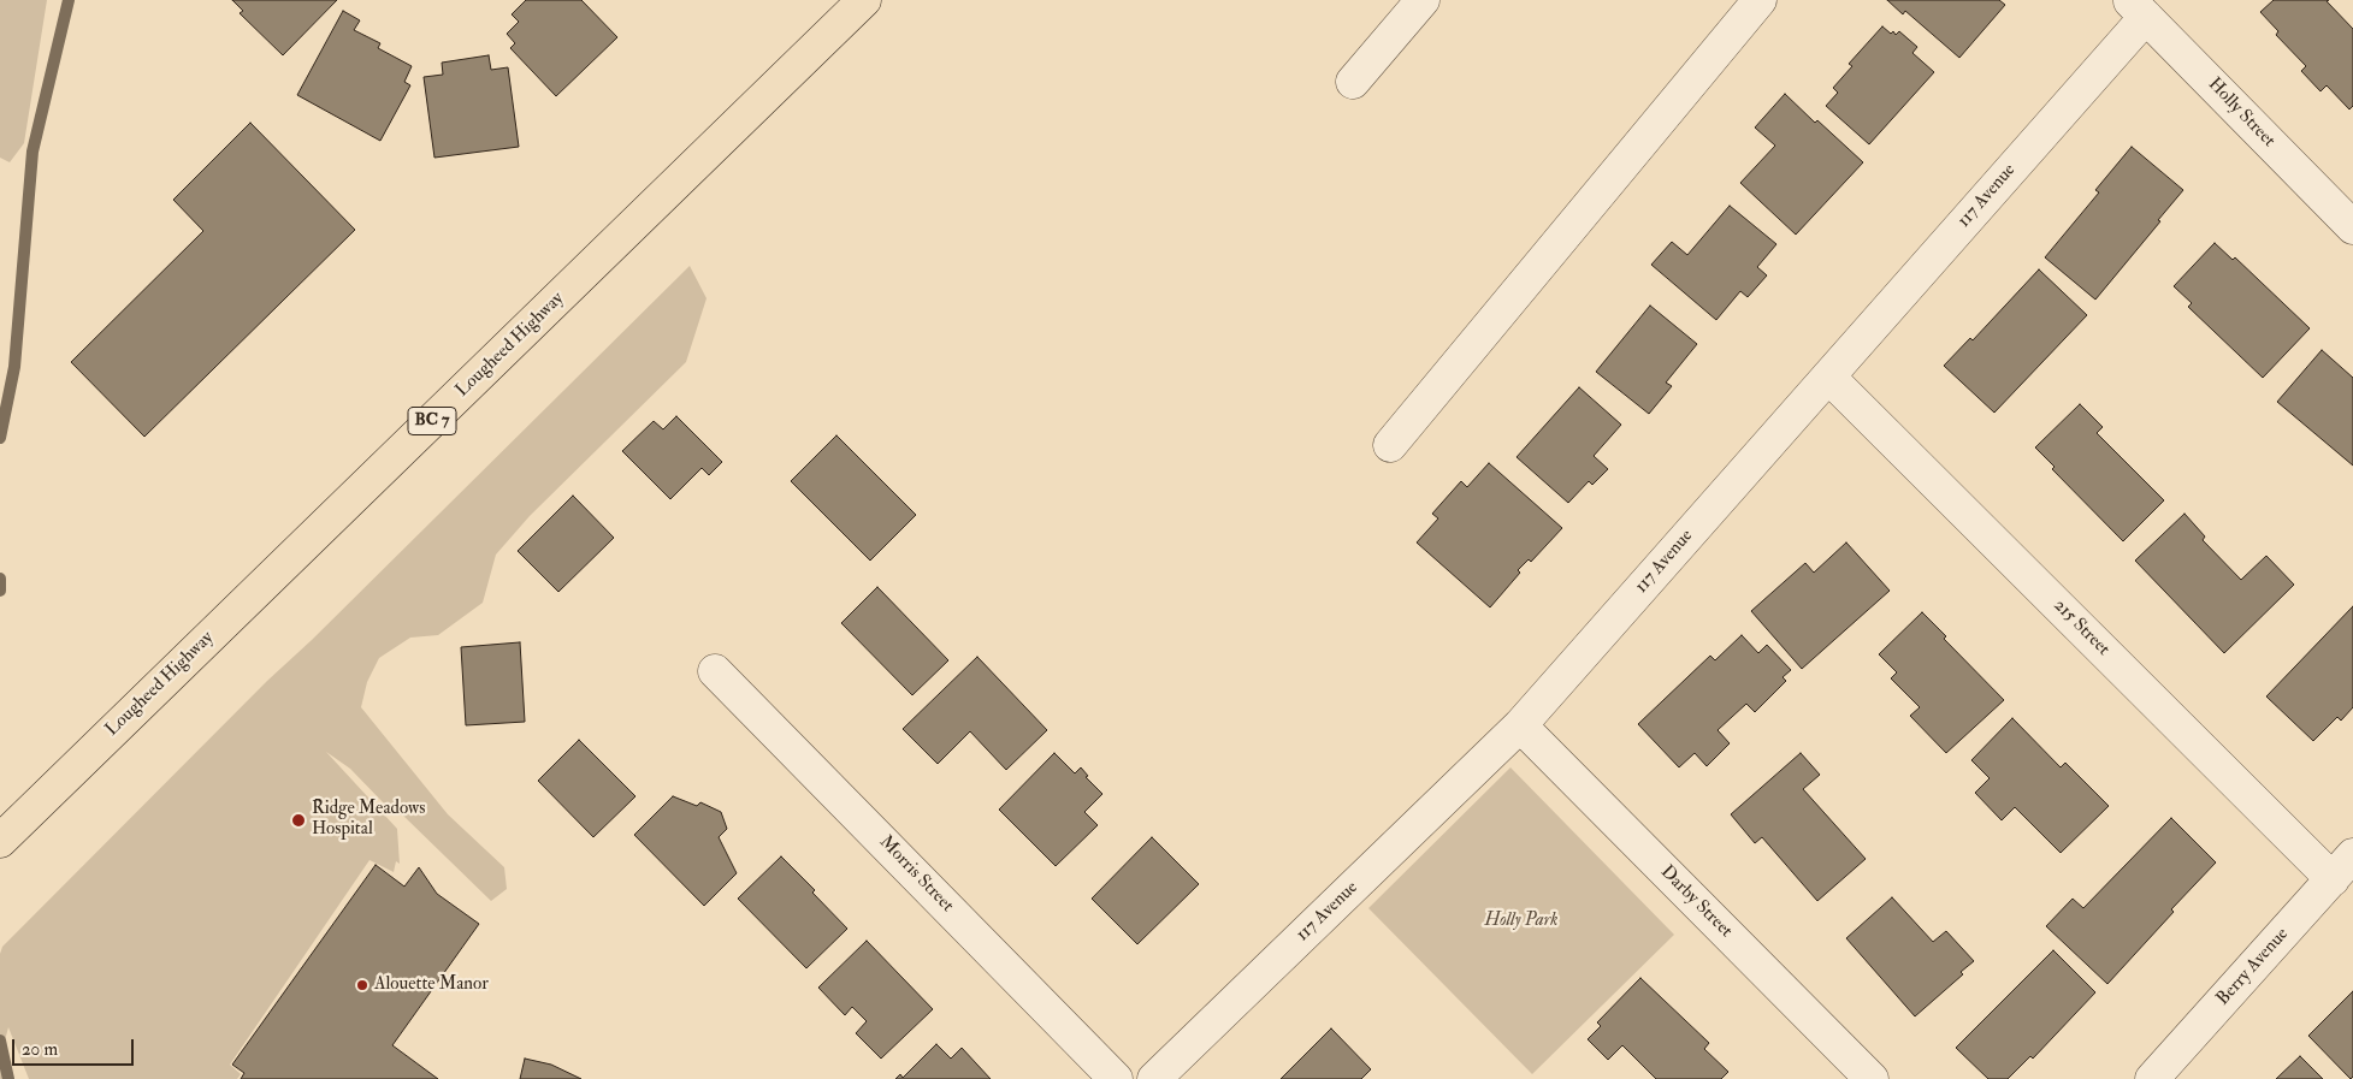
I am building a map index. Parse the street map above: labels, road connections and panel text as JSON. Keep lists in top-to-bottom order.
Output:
{
  "streets": {
    "highway": ["Lougheed Highway", "BC 7"],
    "street": [
      "Holly Street",
      "117 Avenue",
      "215 Street",
      "Morris Street",
      "Darby Street",
      "Berry Avenue"
    ]
  },
  "crossings": [
    ["Holly Street", "117 Avenue"],
    ["117 Avenue", "215 Street"],
    ["117 Avenue", "Darby Street"],
    ["215 Street", "Berry Avenue"]
  ],
  "parks": ["Holly Park"],
  "places": ["Ridge Meadows Hospital", "Alouette Manor"],
  "scale_bar": "20 m"
}
